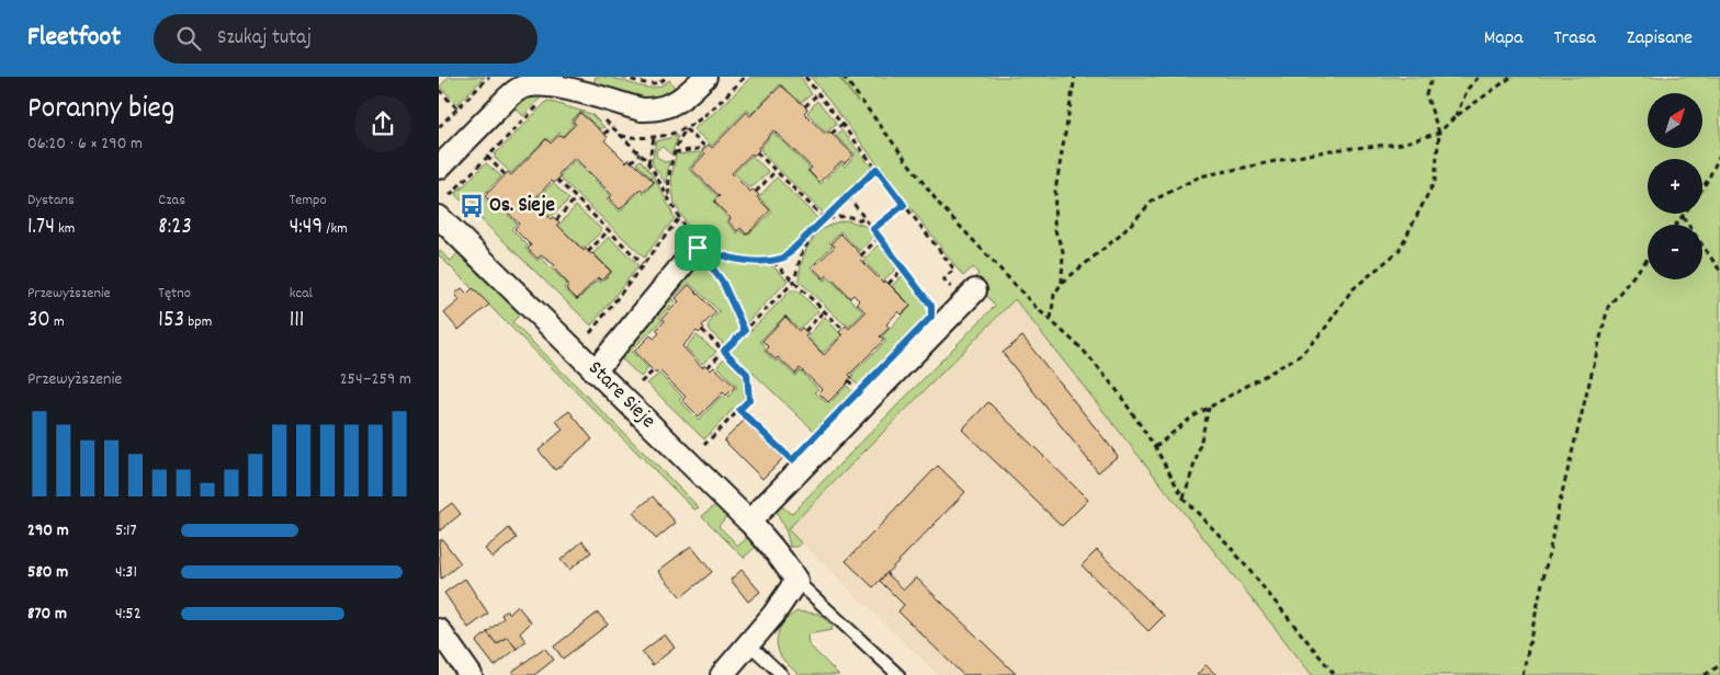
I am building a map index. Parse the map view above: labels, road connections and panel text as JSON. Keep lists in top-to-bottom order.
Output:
{
  "streets": {
    "street": ["Stare Sieje"]
  },
  "places": {
    "bus stop": ["Os. Sieje"]
  },
  "north": "top right",
  "page": {
    "header": "Fleetfoot",
    "search": "Szukaj tutaj",
    "nav": ["Mapa", "Trasa", "Zapisane"],
    "heading": ["Poranny bieg", "06:20 · 6 × 290 m"],
    "map_buttons": ["+", "−"],
    "stats": [
      ["Dystans", "1.74 km"],
      ["Czas", "8:23"],
      ["Tempo", "4:49 /km"],
      ["Przewyższenie", "30 m"],
      ["Tętno", "153 bpm"],
      ["kcal", "111"]
    ],
    "chart": ["Przewyższenie", "254–259 m"],
    "list": [
      {
        "name": "290 m",
        "note": "5:17"
      },
      {
        "name": "580 m",
        "note": "4:31"
      },
      {
        "name": "870 m",
        "note": "4:52"
      }
    ]
  }
}
